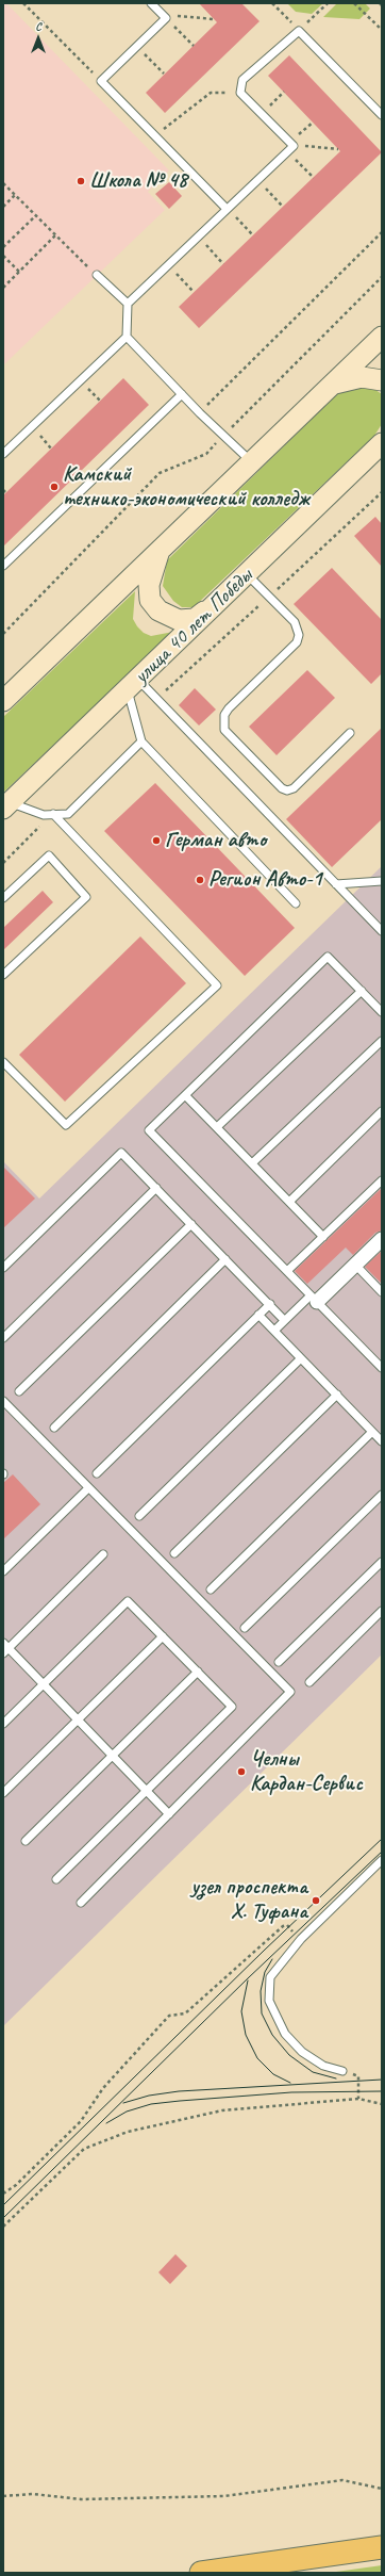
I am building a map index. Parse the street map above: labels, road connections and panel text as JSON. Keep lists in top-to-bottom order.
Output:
{
  "streets": {
    "street": ["улица 40 лет Победы"]
  },
  "places": [
    "Школа № 48",
    "Камский технико-экономический колледж",
    "Герман авто",
    "Регион Авто-1",
    "Челны Кардан-Сервис",
    "узел проспекта Х. Туфана"
  ],
  "north": "top"
}
